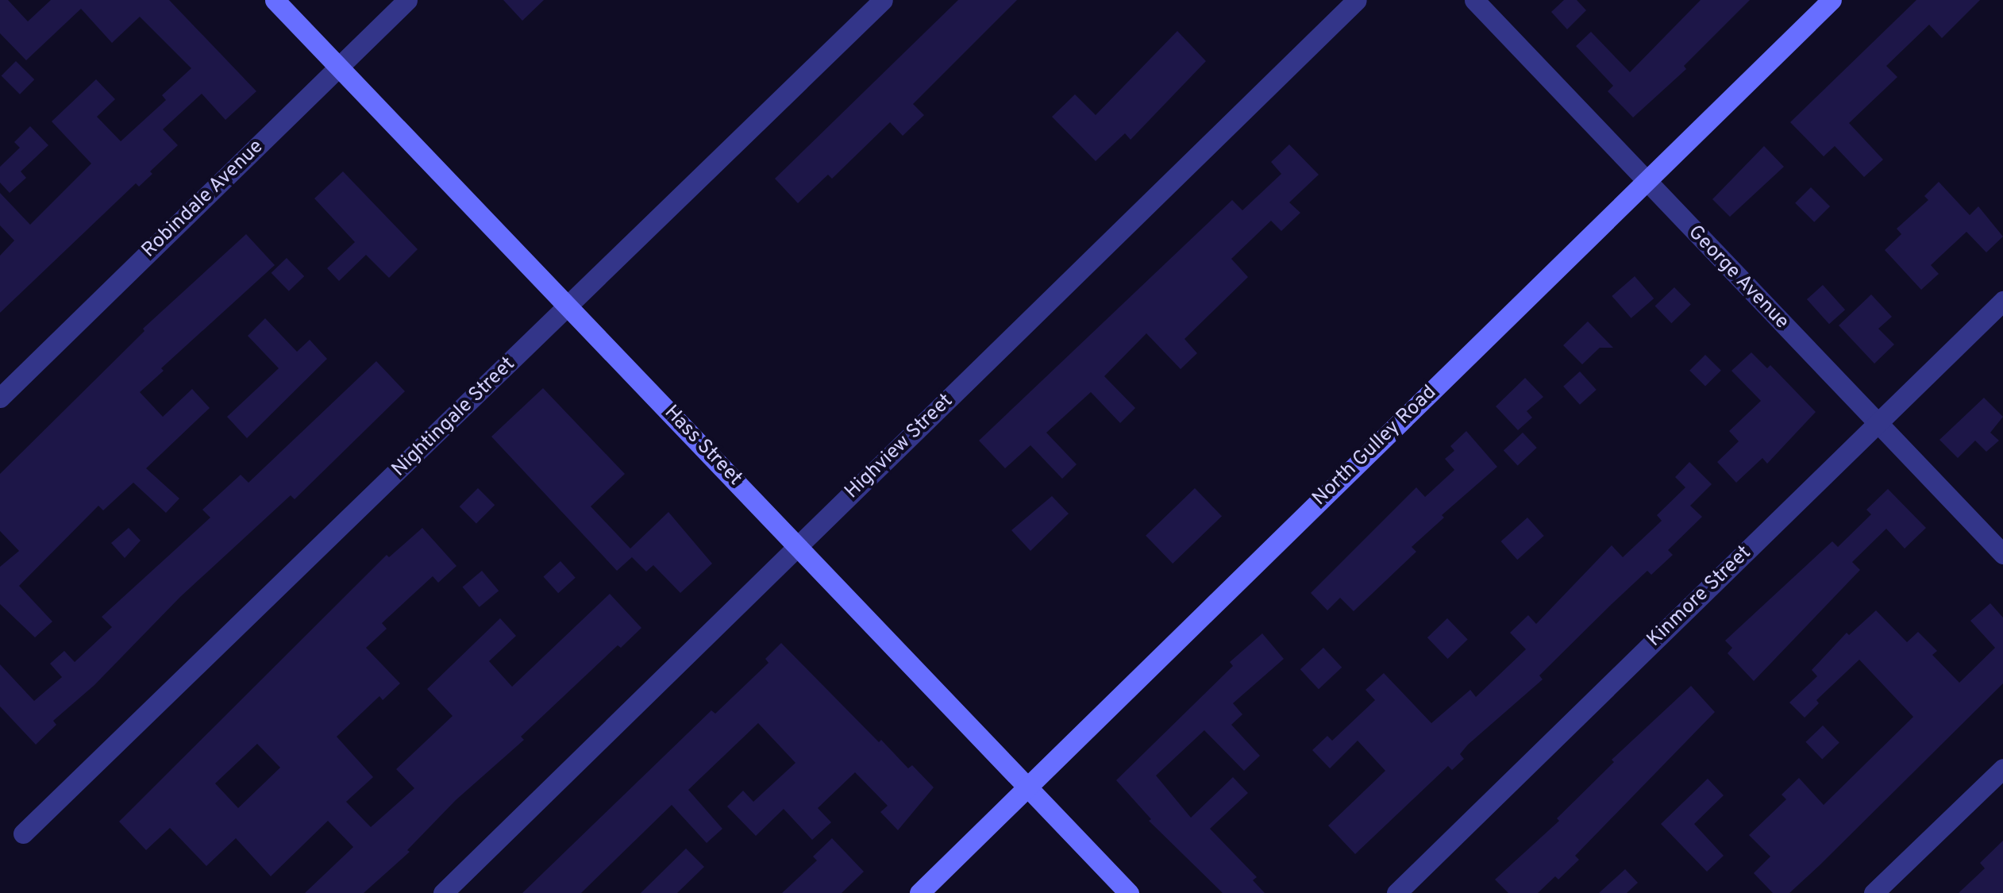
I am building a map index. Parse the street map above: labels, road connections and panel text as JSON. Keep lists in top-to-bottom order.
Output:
{
  "streets": {
    "street": [
      "Robindale Avenue",
      "George Avenue",
      "Nightingale Street",
      "Hass Street",
      "North Gulley Road",
      "Highview Street",
      "Kinmore Street"
    ]
  },
  "crossings": [
    ["Robindale Avenue", "Hass Street"],
    ["George Avenue", "North Gulley Road"],
    ["George Avenue", "Kinmore Street"],
    ["Nightingale Street", "Hass Street"],
    ["Hass Street", "North Gulley Road"],
    ["Hass Street", "Highview Street"]
  ]
}
